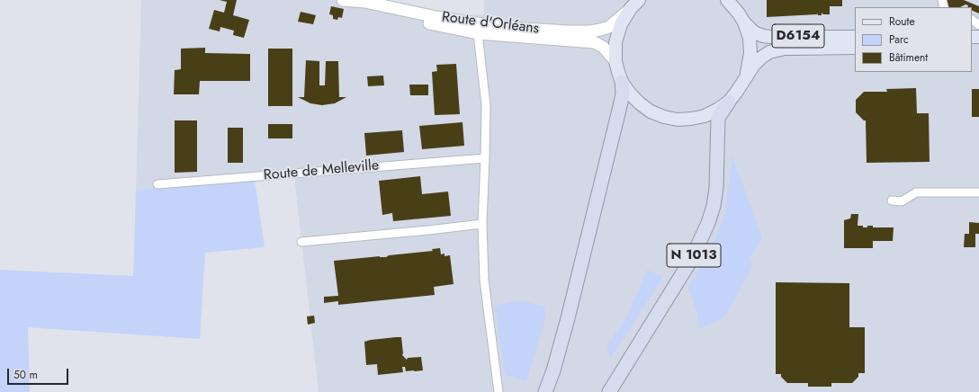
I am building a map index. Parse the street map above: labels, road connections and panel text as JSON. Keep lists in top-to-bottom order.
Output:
{
  "streets": {
    "highway": ["N 1013"],
    "main road": ["Route d'Orléans", "D6154"],
    "street": ["Route de Melleville"]
  },
  "legend": ["Route", "Parc", "Bâtiment"],
  "scale_bar": "50 m"
}
